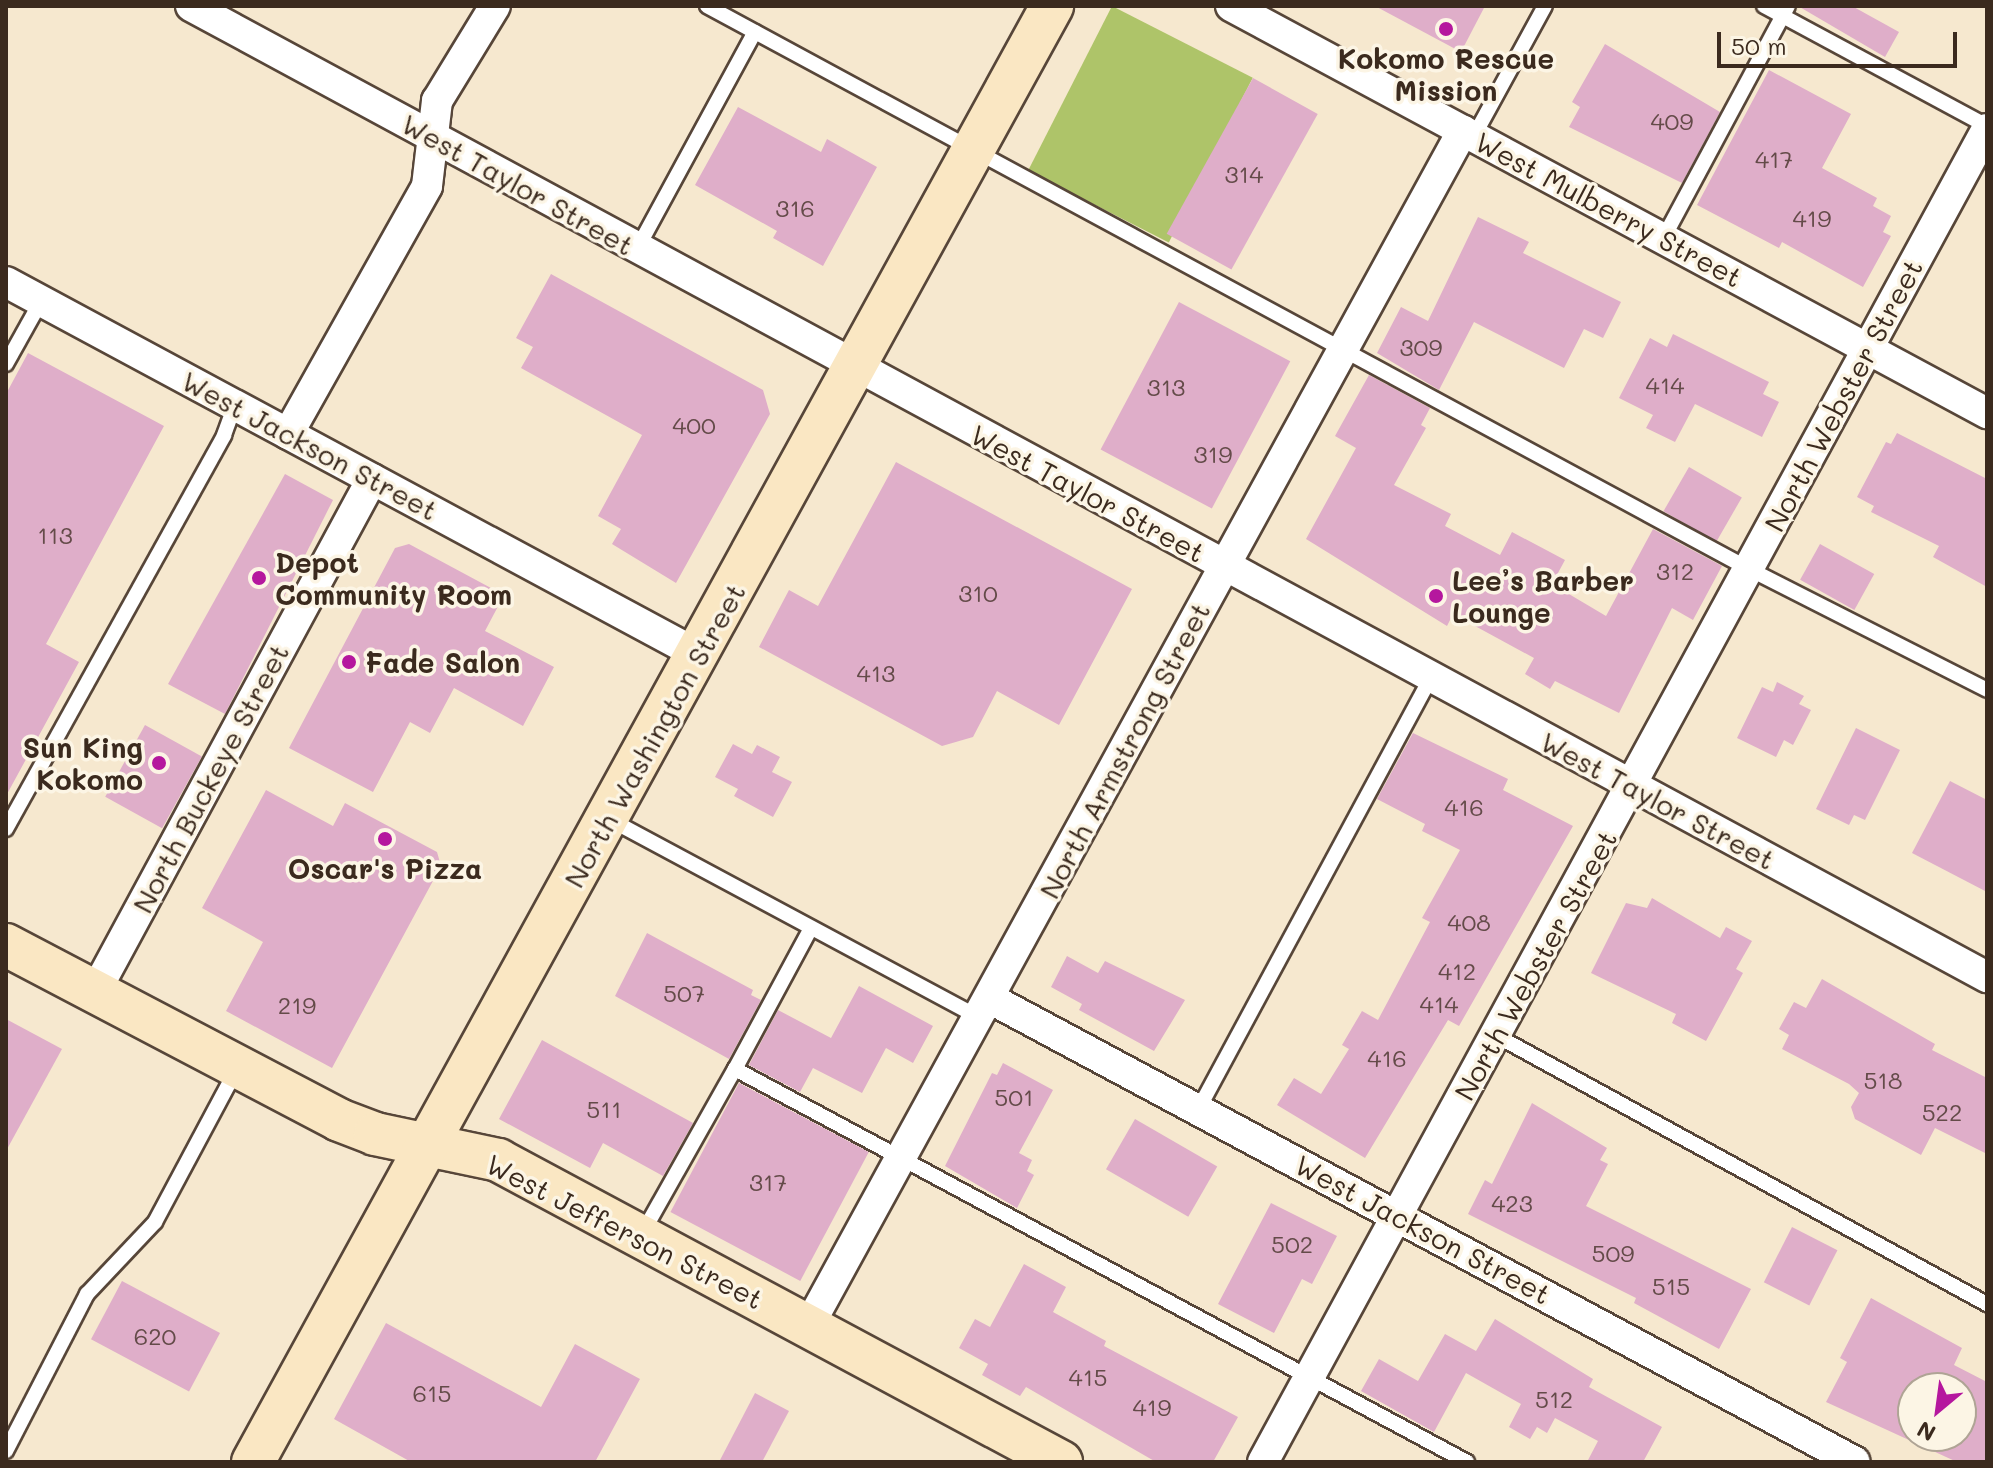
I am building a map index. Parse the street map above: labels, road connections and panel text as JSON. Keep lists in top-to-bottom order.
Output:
{
  "streets": {
    "main road": ["North Washington Street", "West Jefferson Street"],
    "street": [
      "West Taylor Street",
      "West Mulberry Street",
      "North Webster Street",
      "West Jackson Street",
      "North Armstrong Street",
      "North Buckeye Street"
    ]
  },
  "crossings": [
    ["West Taylor Street", "North Webster Street"],
    ["West Taylor Street", "North Washington Street"],
    ["West Taylor Street", "North Armstrong Street"],
    ["West Mulberry Street", "North Webster Street"],
    ["West Mulberry Street", "North Armstrong Street"],
    ["North Webster Street", "West Jackson Street"],
    ["West Jackson Street", "North Washington Street"],
    ["West Jackson Street", "North Armstrong Street"],
    ["West Jackson Street", "North Buckeye Street"],
    ["North Washington Street", "West Jefferson Street"],
    ["North Armstrong Street", "West Jefferson Street"],
    ["North Buckeye Street", "West Jefferson Street"]
  ],
  "places": [
    "Kokomo Rescue Mission",
    "Depot Community Room",
    "Lee’s Barber Lounge",
    "Fade Salon",
    "Sun King Kokomo",
    "Oscar's Pizza"
  ],
  "house_numbers": [
    "409",
    "417",
    "314",
    "316",
    "419",
    "309",
    "414",
    "313",
    "400",
    "319",
    "113",
    "312",
    "310",
    "413",
    "416",
    "408",
    "412",
    "507",
    "414",
    "219",
    "416",
    "518",
    "501",
    "511",
    "522",
    "317",
    "423",
    "502",
    "509",
    "515",
    "620",
    "415",
    "615",
    "512",
    "419"
  ],
  "scale_bar": "50 m",
  "north": "bottom left"
}
